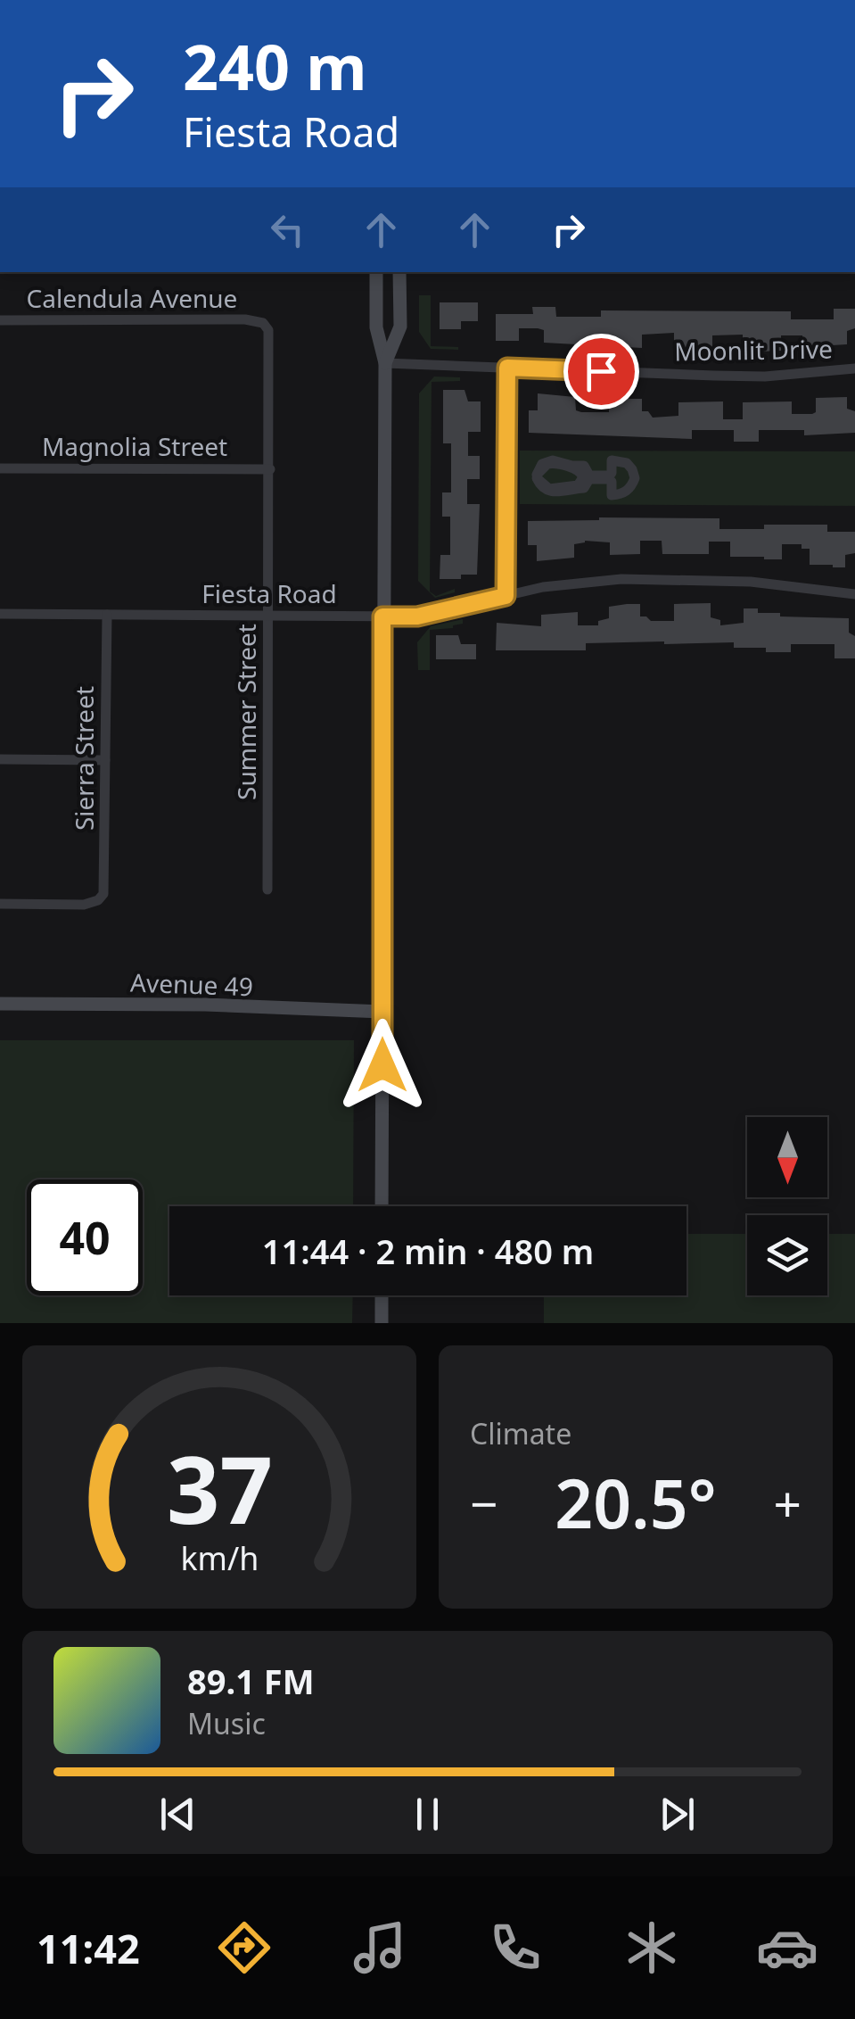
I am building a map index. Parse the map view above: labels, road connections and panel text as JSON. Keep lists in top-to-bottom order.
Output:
{
  "streets": {
    "street": [
      "Calendula Avenue",
      "Moonlit Drive",
      "Magnolia Street",
      "Fiesta Road",
      "Summer Street",
      "Sierra Street",
      "Avenue 49"
    ]
  },
  "crossings": [
    ["Calendula Avenue", "Summer Street"],
    ["Magnolia Street", "Summer Street"],
    ["Fiesta Road", "Summer Street"],
    ["Fiesta Road", "Sierra Street"]
  ],
  "north": "bottom",
  "page": {
    "turn": ["240 m", "Fiesta Road"],
    "limit": "40",
    "trip": "11:44 · 2 min · 480 m",
    "tile": "Climate",
    "heat": ["−", "20.5°", "+"],
    "song": ["89.1 FM", "Music"],
    "tabs": "11:42",
    "gauge": ["37", "km/h"]
  }
}
